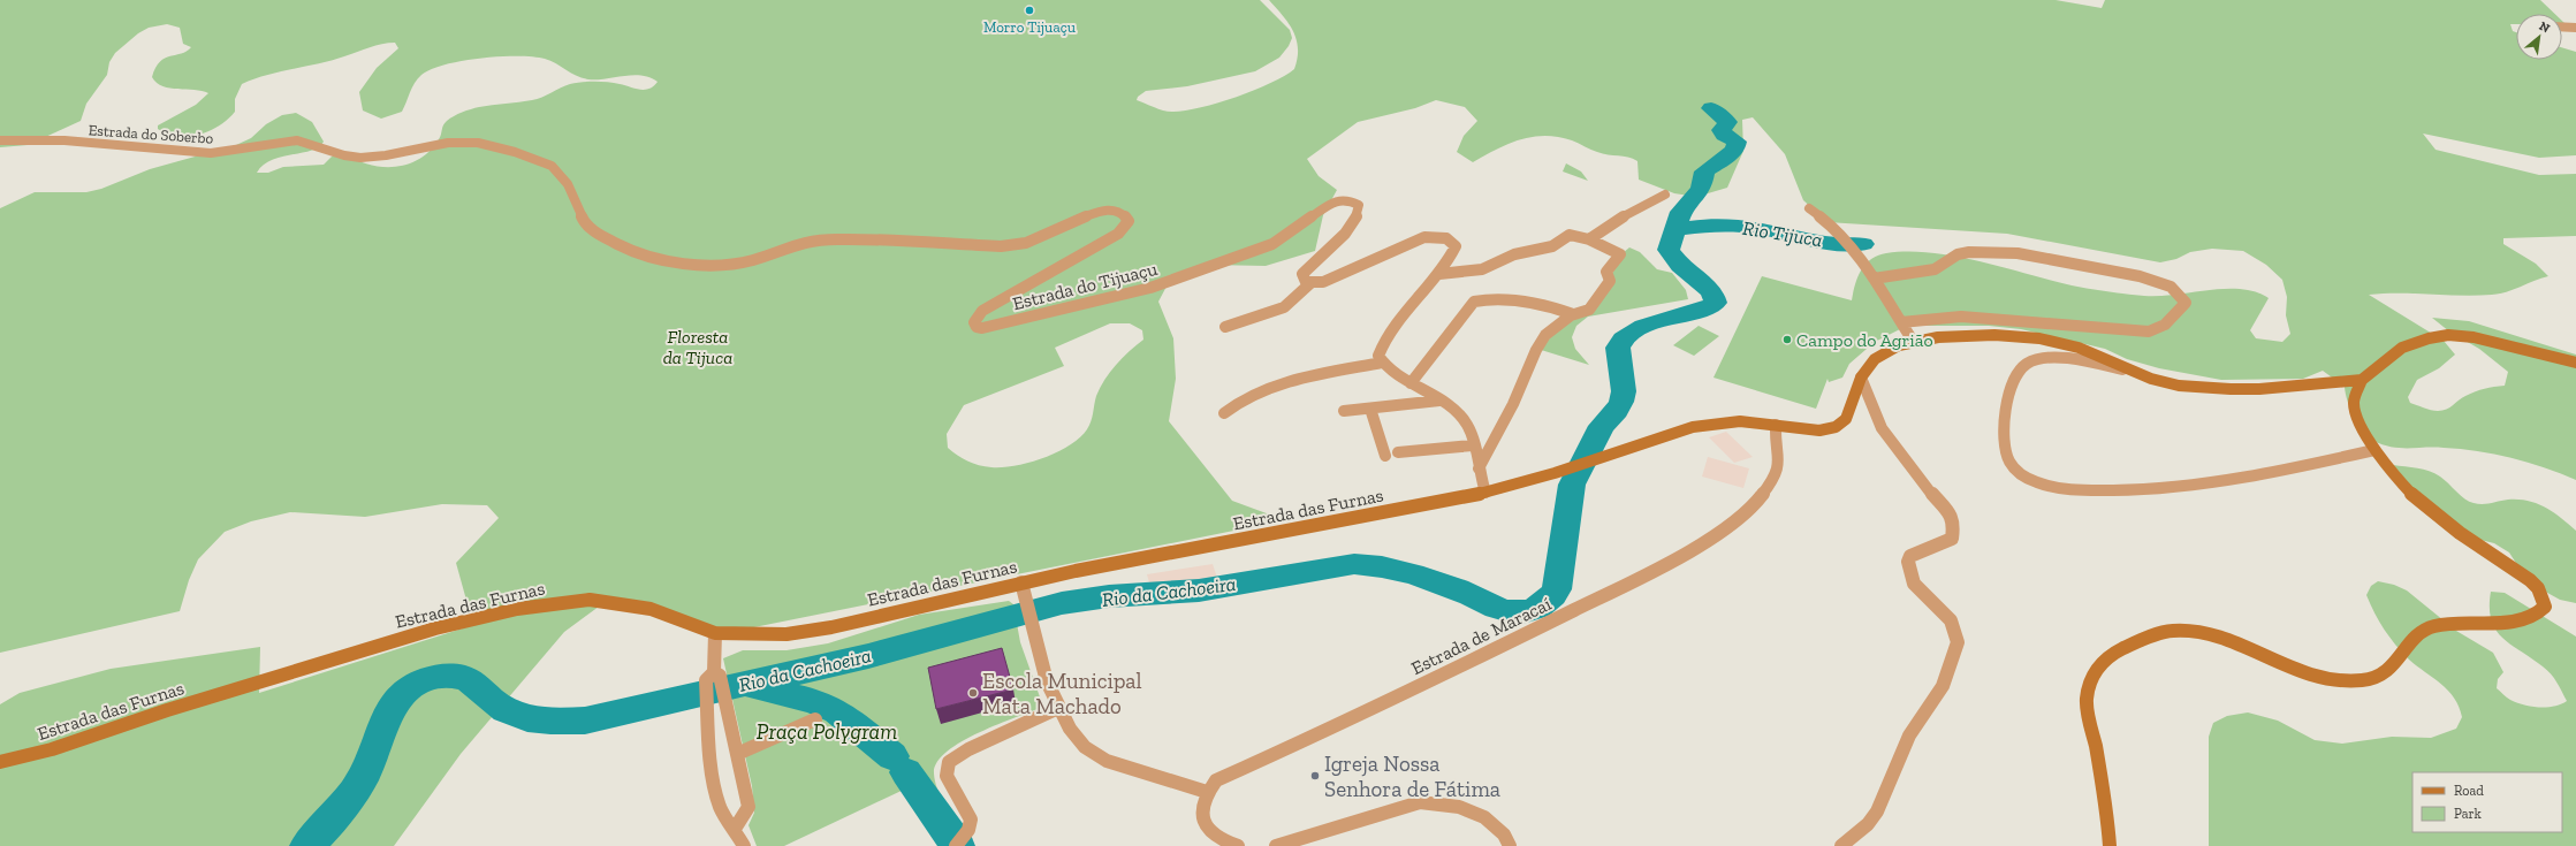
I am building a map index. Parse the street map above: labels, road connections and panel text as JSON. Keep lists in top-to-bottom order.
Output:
{
  "streets": {
    "main road": ["Estrada das Furnas"],
    "street": ["Estrada do Soberbo", "Estrada do Tijuaçu", "Estrada de Maracaí"]
  },
  "crossings": [
    ["Estrada do Soberbo", "Estrada do Tijuaçu"],
    ["Estrada das Furnas", "Estrada de Maracaí"]
  ],
  "water": ["Rio Tijuca", "Rio da Cachoeira"],
  "parks": ["Floresta da Tijuca", "Praça Polygram"],
  "places": [
    "Morro Tijuaçu",
    "Campo do Agrião",
    "Escola Municipal Mata Machado",
    "Igreja Nossa Senhora de Fátima"
  ],
  "legend": ["Road", "Park"],
  "north": "top right"
}
